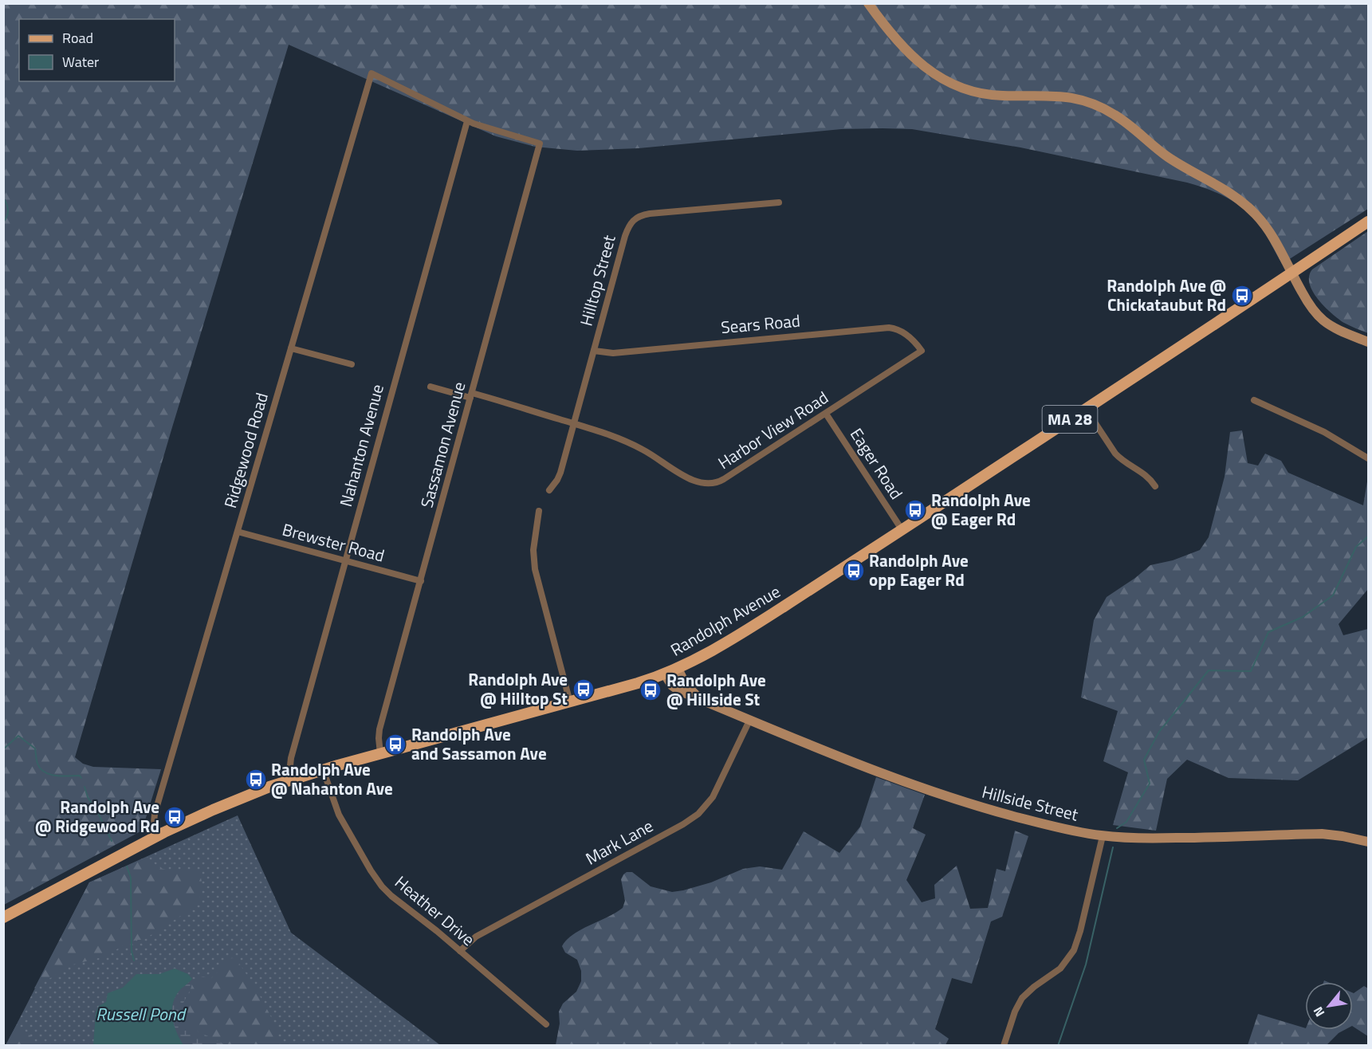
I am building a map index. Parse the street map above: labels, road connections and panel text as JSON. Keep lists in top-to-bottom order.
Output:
{
  "streets": {
    "main road": ["MA 28", "Randolph Avenue"],
    "street": [
      "Hilltop Street",
      "Sears Road",
      "Harbor View Road",
      "Sassamon Avenue",
      "Nahanton Avenue",
      "Ridgewood Road",
      "Eager Road",
      "Brewster Road",
      "Hillside Street",
      "Mark Lane",
      "Heather Drive"
    ]
  },
  "crossings": [
    ["Hilltop Street", "Sears Road"],
    ["Hilltop Street", "Harbor View Road"],
    ["Sears Road", "Harbor View Road"],
    ["Harbor View Road", "Sassamon Avenue"],
    ["Harbor View Road", "Eager Road"],
    ["Sassamon Avenue", "Nahanton Avenue"],
    ["Sassamon Avenue", "Ridgewood Road"],
    ["Sassamon Avenue", "Brewster Road"],
    ["Sassamon Avenue", "Randolph Avenue"],
    ["Nahanton Avenue", "Ridgewood Road"],
    ["Nahanton Avenue", "Brewster Road"],
    ["Nahanton Avenue", "Randolph Avenue"],
    ["Ridgewood Road", "Brewster Road"],
    ["Ridgewood Road", "Randolph Avenue"],
    ["Eager Road", "Randolph Avenue"],
    ["Randolph Avenue", "Hillside Street"],
    ["Randolph Avenue", "Heather Drive"],
    ["Hillside Street", "Mark Lane"],
    ["Mark Lane", "Heather Drive"]
  ],
  "water": ["Russell Pond"],
  "places": {
    "bus stop": [
      "Randolph Ave @ Chickataubut Rd",
      "Randolph Ave @ Eager Rd",
      "Randolph Ave opp Eager Rd",
      "Randolph Ave @ Hilltop St",
      "Randolph Ave @ Hillside St",
      "Randolph Ave and Sassamon Ave",
      "Randolph Ave @ Nahanton Ave",
      "Randolph Ave @ Ridgewood Rd"
    ]
  },
  "legend": ["Road", "Water"],
  "north": "bottom left"
}
